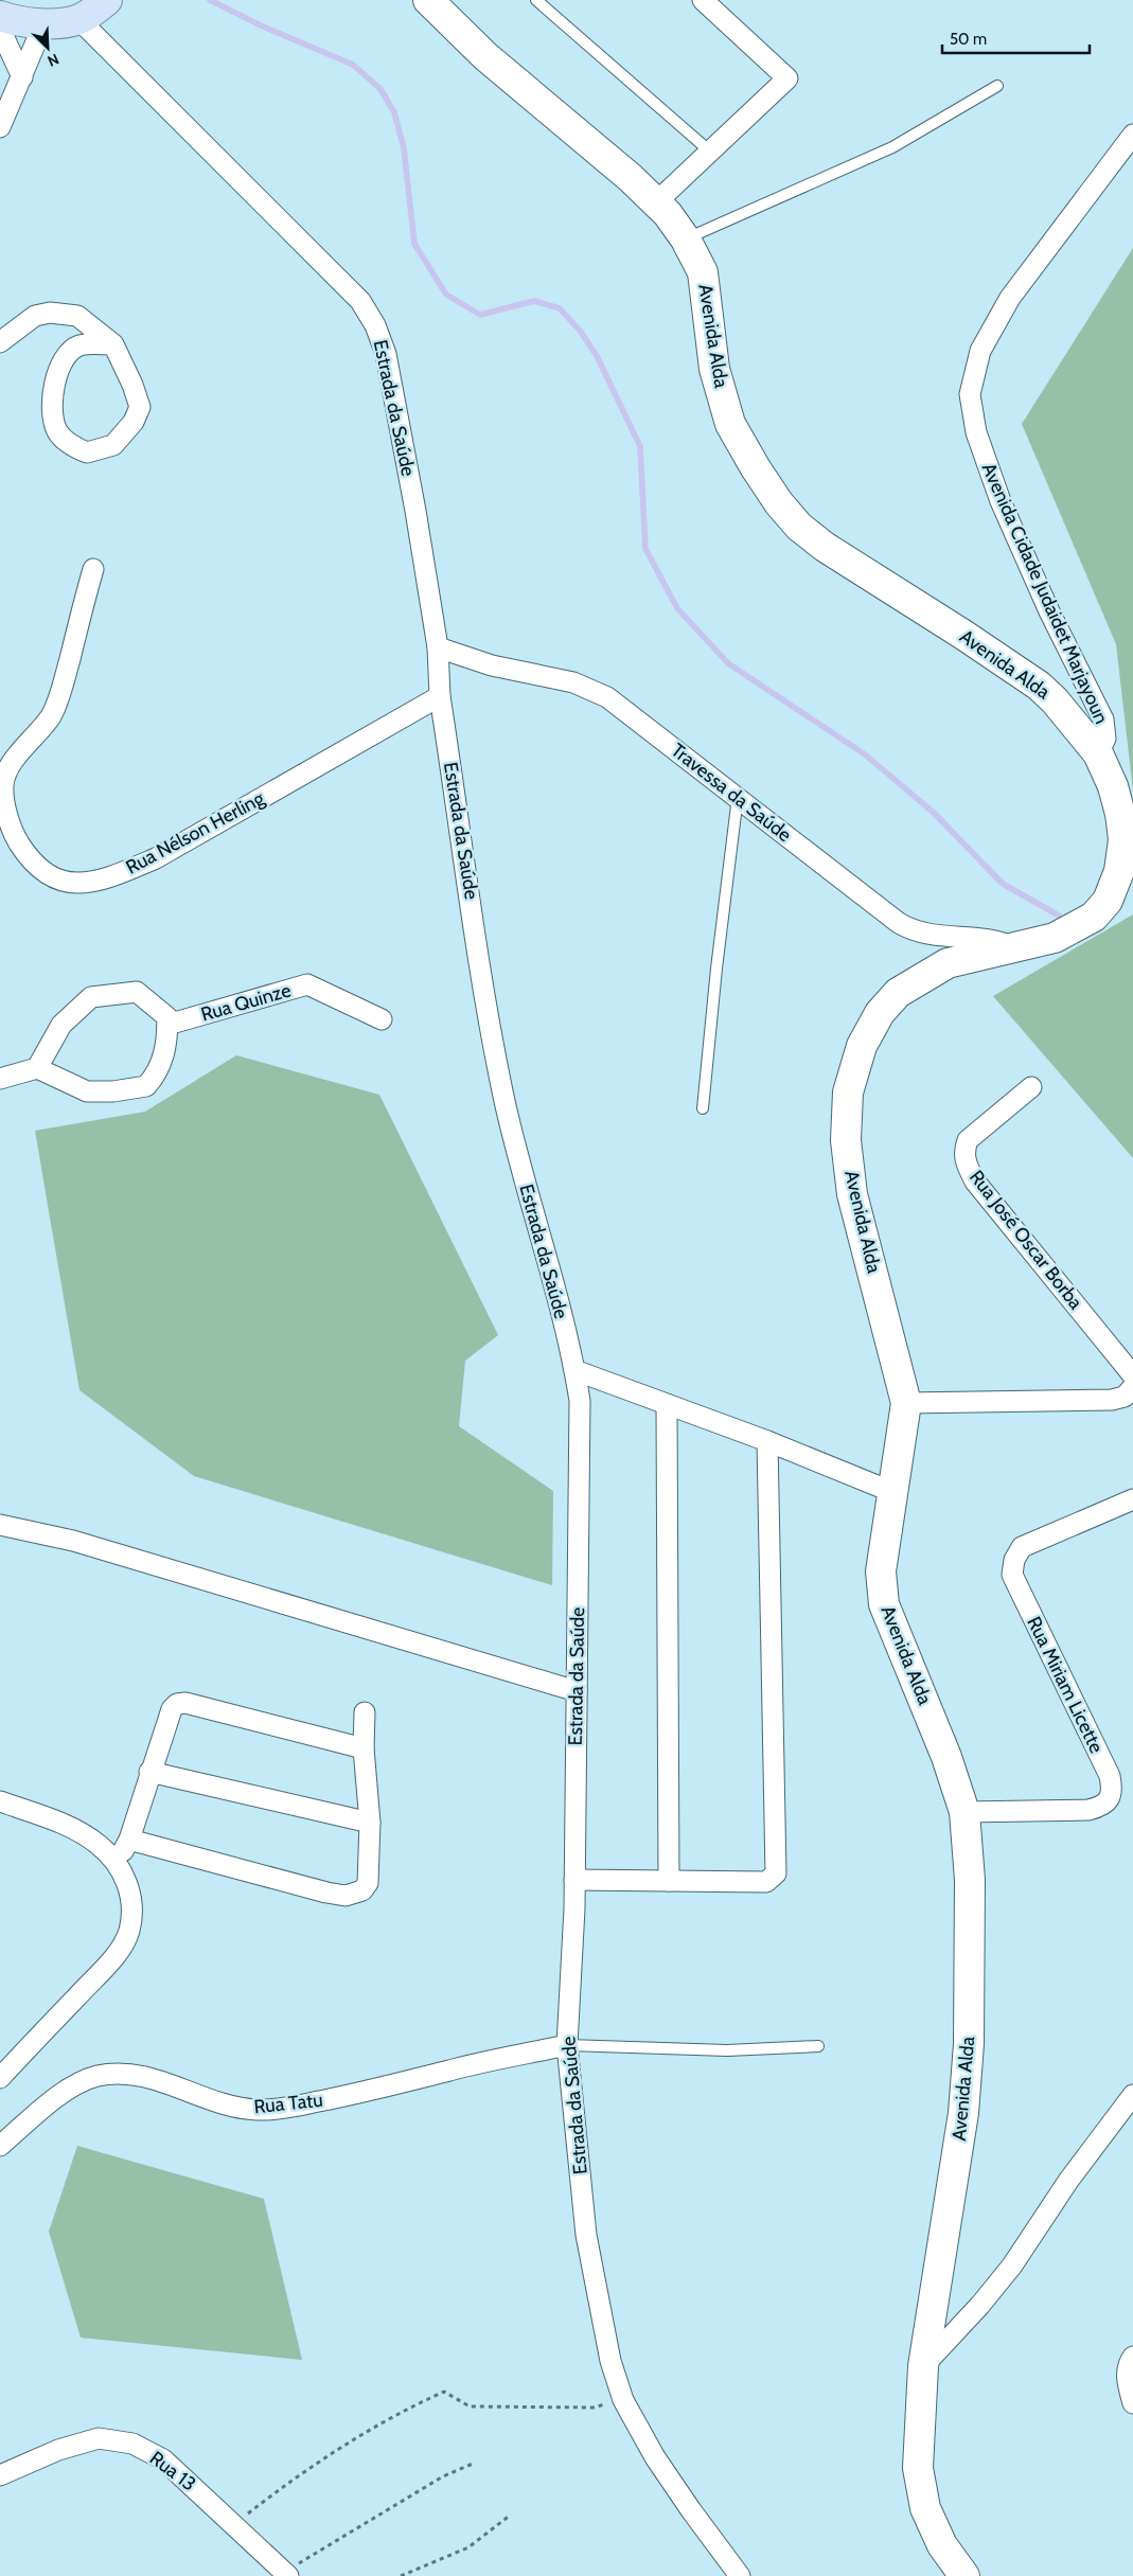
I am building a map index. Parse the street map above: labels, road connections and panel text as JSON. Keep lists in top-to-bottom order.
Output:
{
  "streets": {
    "street": [
      "Avenida Alda",
      "Estrada da Saúde",
      "Avenida Cidade Judaidet Marjayoun",
      "Travessa da Saúde",
      "Rua Nélson Herling",
      "Rua Quinze",
      "Rua José Oscar Borba",
      "Rua Miriam Licette",
      "Rua Tatu",
      "Rua 13"
    ]
  },
  "crossings": [
    ["Avenida Alda", "Avenida Cidade Judaidet Marjayoun"],
    ["Avenida Alda", "Travessa da Saúde"],
    ["Avenida Alda", "Rua Miriam Licette"],
    ["Estrada da Saúde", "Travessa da Saúde"],
    ["Estrada da Saúde", "Rua Nélson Herling"],
    ["Estrada da Saúde", "Rua Tatu"]
  ],
  "scale_bar": "50 m",
  "north": "bottom right"
}
